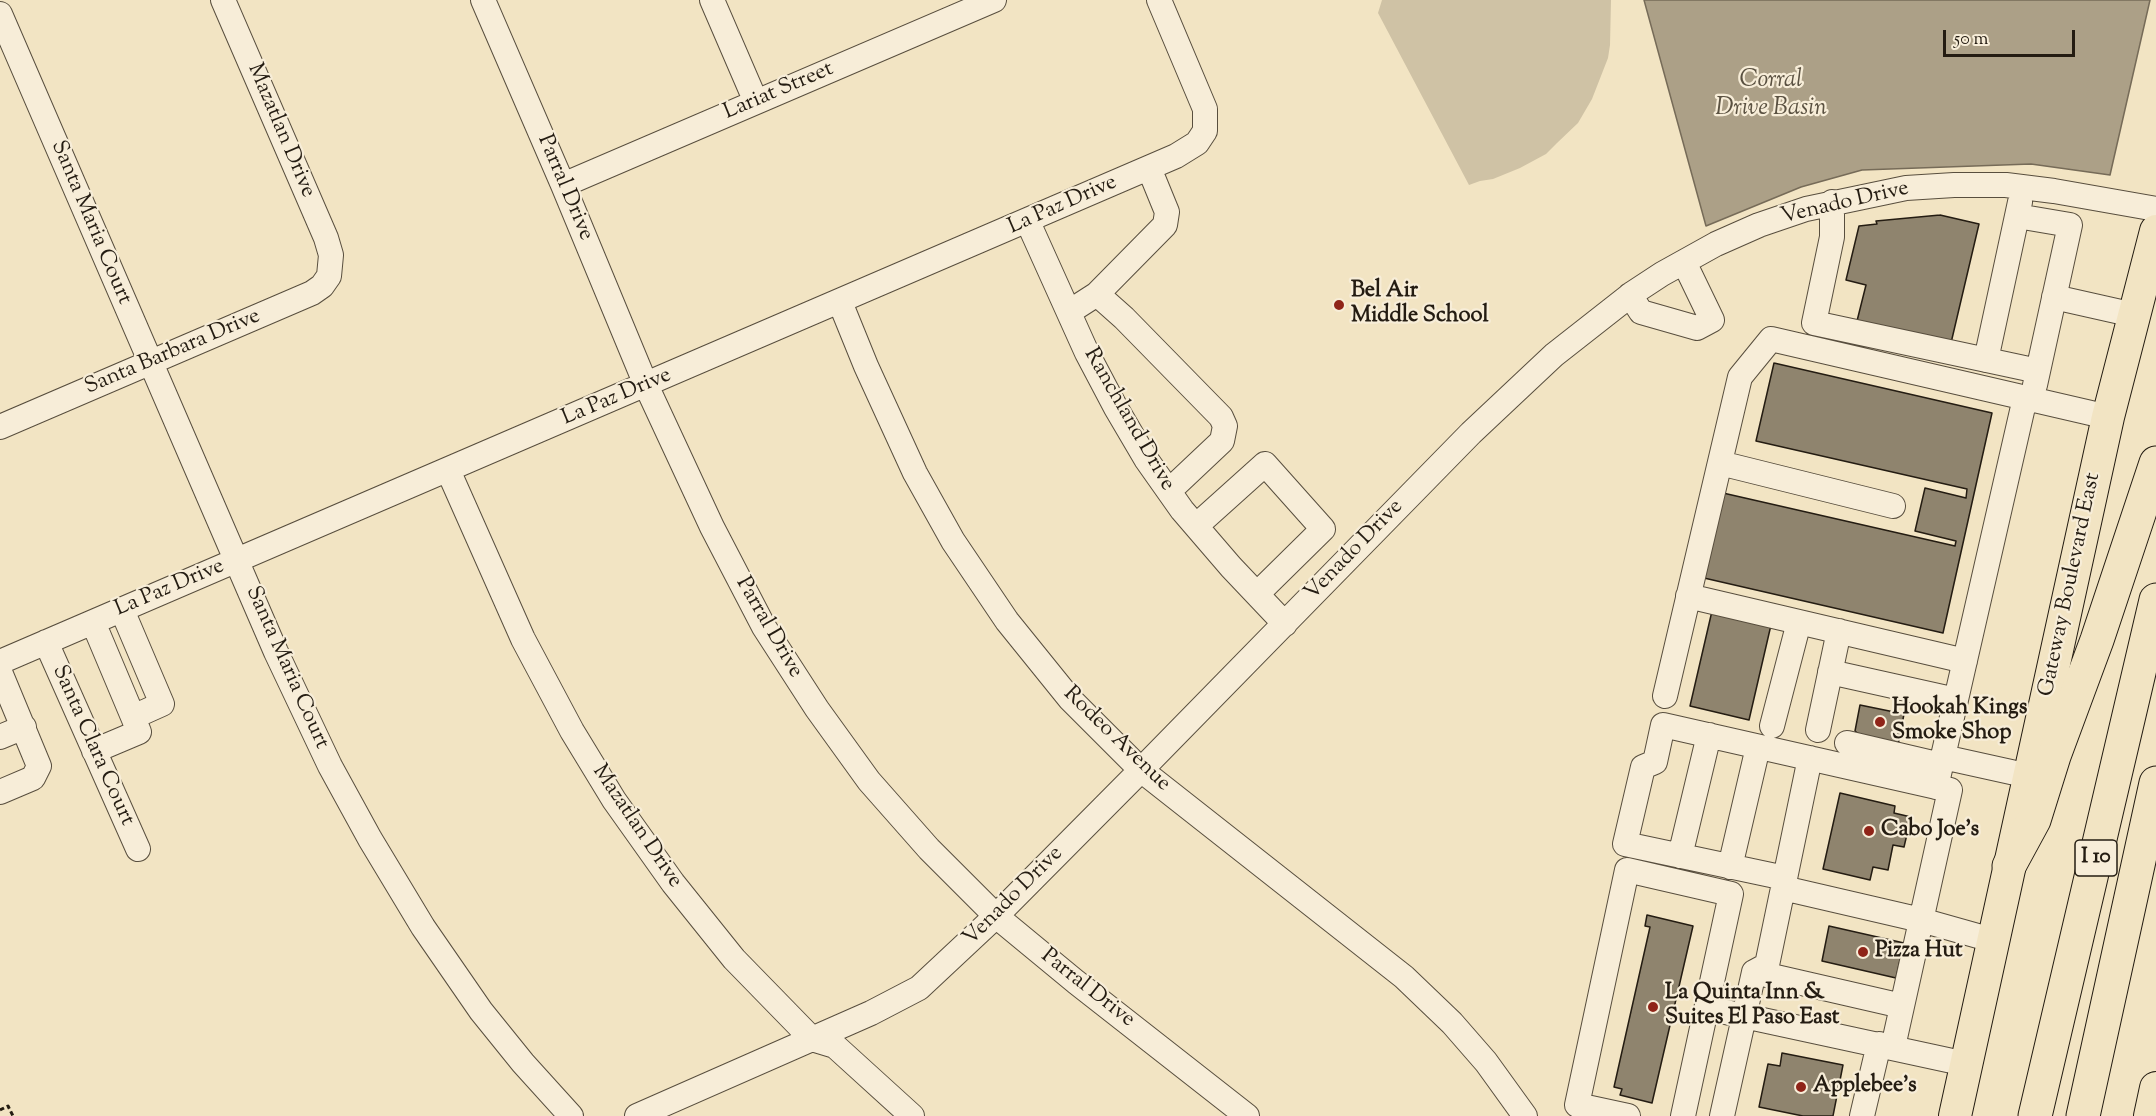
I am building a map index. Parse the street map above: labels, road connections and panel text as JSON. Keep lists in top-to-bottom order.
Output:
{
  "streets": {
    "highway": ["I 10"],
    "main road": ["Gateway Boulevard East"],
    "street": [
      "Lariat Street",
      "Mazatlan Drive",
      "Parral Drive",
      "Venado Drive",
      "La Paz Drive",
      "Santa Maria Court",
      "Santa Barbara Drive",
      "Ranchland Drive",
      "Rodeo Avenue",
      "Santa Clara Court"
    ]
  },
  "crossings": [
    ["Lariat Street", "Parral Drive"],
    ["Mazatlan Drive", "Venado Drive"],
    ["Mazatlan Drive", "La Paz Drive"],
    ["Mazatlan Drive", "Santa Barbara Drive"],
    ["Parral Drive", "Venado Drive"],
    ["Parral Drive", "La Paz Drive"],
    ["Venado Drive", "Ranchland Drive"],
    ["Venado Drive", "Rodeo Avenue"],
    ["La Paz Drive", "Santa Maria Court"],
    ["La Paz Drive", "Ranchland Drive"],
    ["La Paz Drive", "Rodeo Avenue"],
    ["La Paz Drive", "Santa Clara Court"],
    ["Santa Maria Court", "Santa Barbara Drive"]
  ],
  "water": ["Corral Drive Basin"],
  "places": [
    "Bel Air Middle School",
    "Hookah Kings Smoke Shop",
    "Cabo Joe's",
    "Pizza Hut",
    "La Quinta Inn & Suites El Paso East",
    "Applebee's"
  ],
  "scale_bar": "50 m"
}
